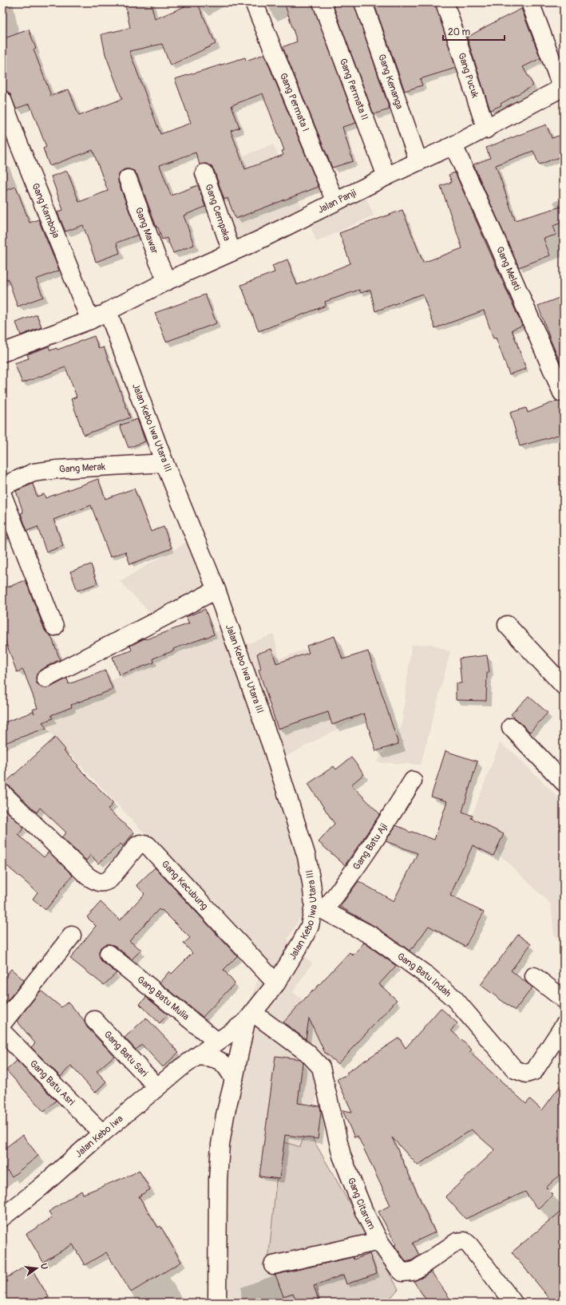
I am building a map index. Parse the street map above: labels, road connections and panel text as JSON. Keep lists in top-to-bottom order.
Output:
{
  "streets": {
    "street": [
      "Gang Pucuk",
      "Gang Kenanga",
      "Gang Permata II",
      "Gang Permata I",
      "Jalan Panji",
      "Gang Kamboja",
      "Gang Cempaka",
      "Gang Mawar",
      "Gang Melati",
      "Jalan Kebo Iwa Utara III",
      "Gang Merak",
      "Gang Batu Aji",
      "Gang Kecubung",
      "Gang Batu Indah",
      "Gang Batu Mulia",
      "Gang Batu Sari",
      "Gang Batu Asri",
      "Jalan Kebo Iwa",
      "Gang Citarum"
    ]
  },
  "crossings": [
    ["Gang Pucuk", "Jalan Panji"],
    ["Gang Kenanga", "Jalan Panji"],
    ["Gang Permata II", "Jalan Panji"],
    ["Gang Permata I", "Jalan Panji"],
    ["Jalan Panji", "Gang Kamboja"],
    ["Jalan Panji", "Gang Cempaka"],
    ["Jalan Panji", "Gang Mawar"],
    ["Jalan Panji", "Gang Melati"],
    ["Jalan Panji", "Jalan Kebo Iwa Utara III"],
    ["Jalan Kebo Iwa Utara III", "Gang Merak"],
    ["Jalan Kebo Iwa Utara III", "Gang Batu Aji"],
    ["Jalan Kebo Iwa Utara III", "Gang Kecubung"],
    ["Jalan Kebo Iwa Utara III", "Gang Batu Indah"],
    ["Jalan Kebo Iwa Utara III", "Gang Batu Mulia"],
    ["Jalan Kebo Iwa Utara III", "Jalan Kebo Iwa"],
    ["Jalan Kebo Iwa Utara III", "Gang Citarum"],
    ["Gang Batu Aji", "Gang Batu Indah"],
    ["Gang Batu Sari", "Jalan Kebo Iwa"],
    ["Gang Batu Asri", "Jalan Kebo Iwa"]
  ],
  "scale_bar": "20 m",
  "north": "right"
}
